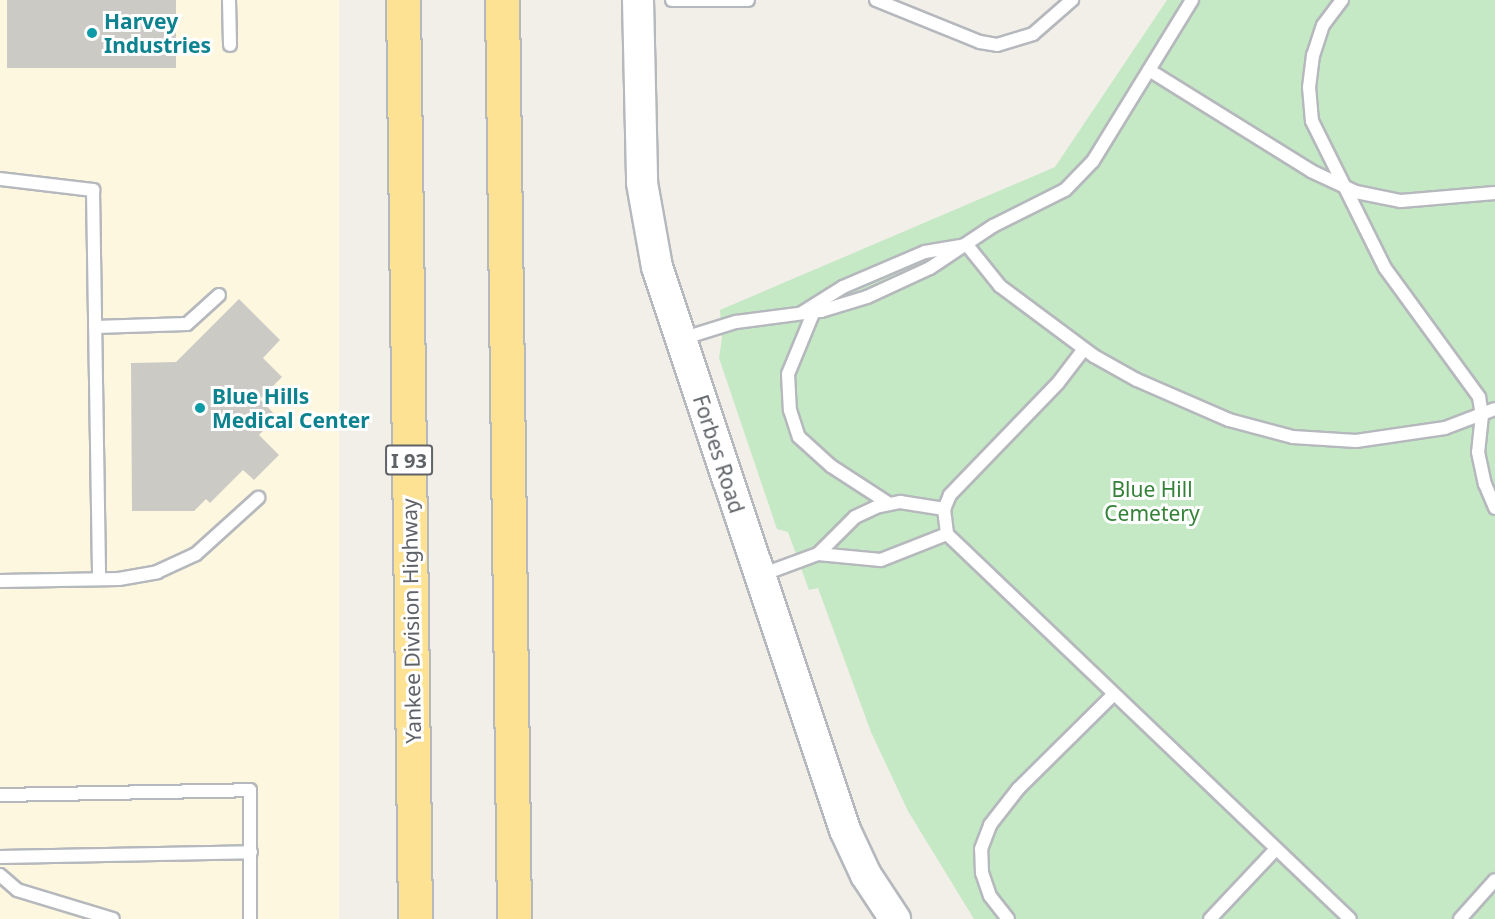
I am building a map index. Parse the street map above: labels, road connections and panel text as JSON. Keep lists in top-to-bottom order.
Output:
{
  "streets": {
    "highway": ["I 93", "Yankee Division Highway"],
    "street": ["Forbes Road"]
  },
  "parks": ["Blue Hill Cemetery"],
  "places": ["Harvey Industries", "Blue Hills Medical Center"]
}
